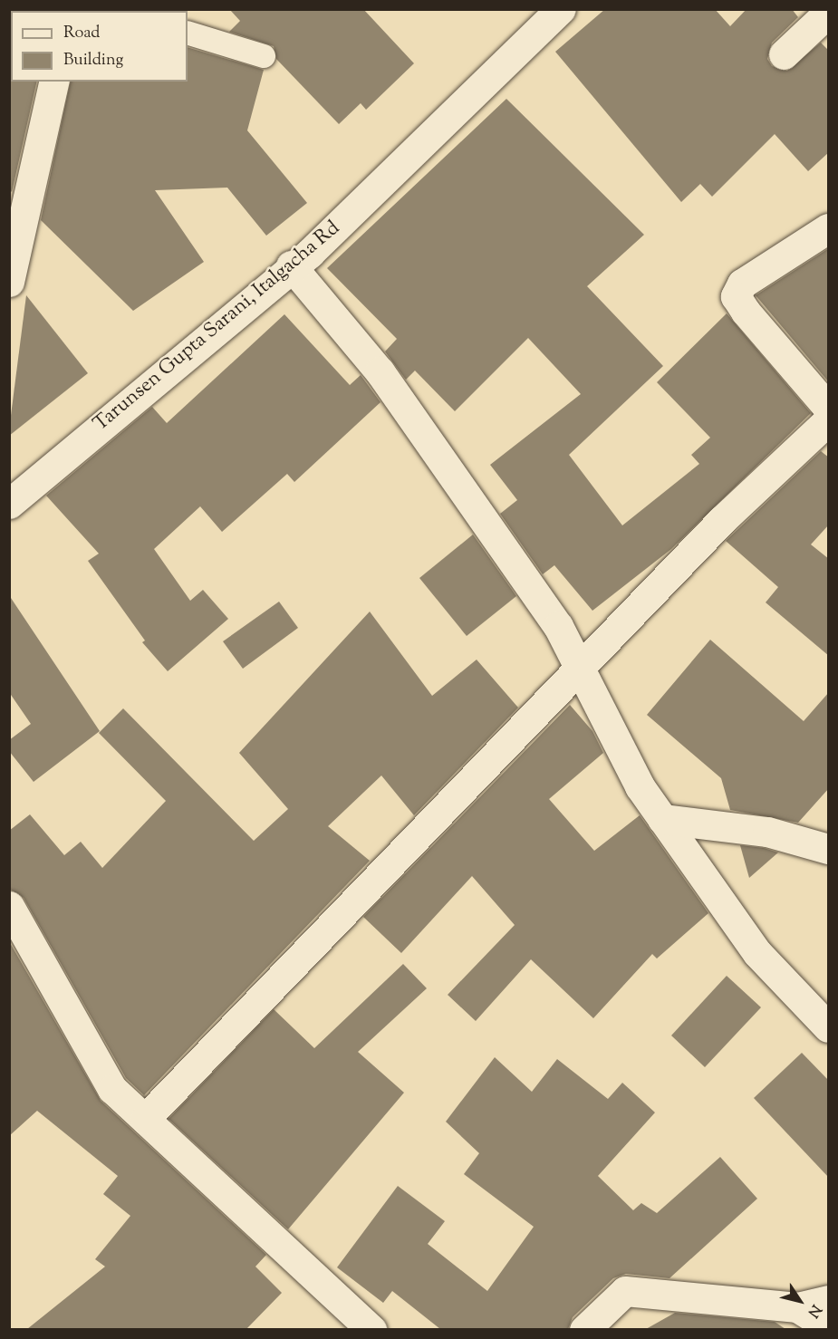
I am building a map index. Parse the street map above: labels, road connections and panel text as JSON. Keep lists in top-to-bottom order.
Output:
{
  "streets": {
    "street": ["Tarunsen Gupta Sarani, Italgacha Rd"]
  },
  "legend": ["Road", "Building"],
  "north": "bottom right"
}
